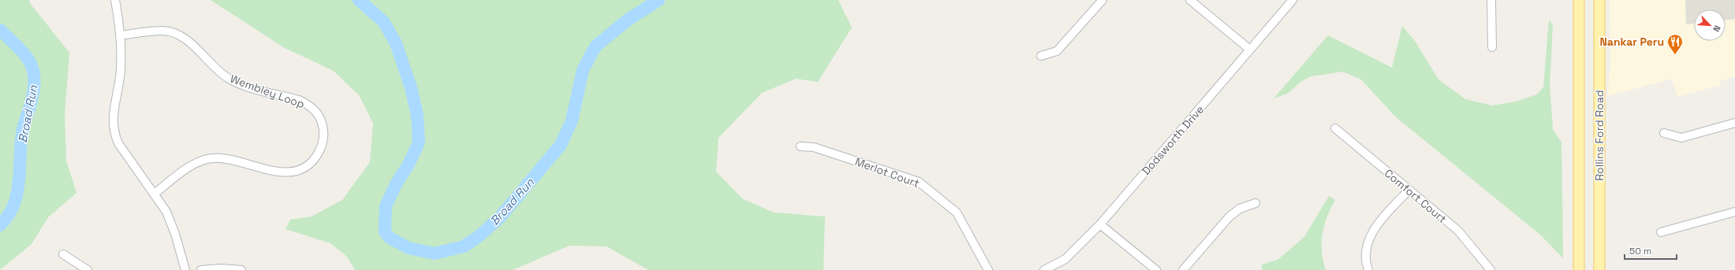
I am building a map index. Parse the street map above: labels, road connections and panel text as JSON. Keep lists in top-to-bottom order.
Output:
{
  "streets": {
    "main road": ["Rollins Ford Road"],
    "street": [
      "Wembley Loop",
      "Dodsworth Drive",
      "Merlot Court",
      "Comfort Court"
    ]
  },
  "water": ["Broad Run"],
  "places": {
    "restaurant": ["Nankar Peru"]
  },
  "scale_bar": "50 m",
  "north": "bottom right"
}
